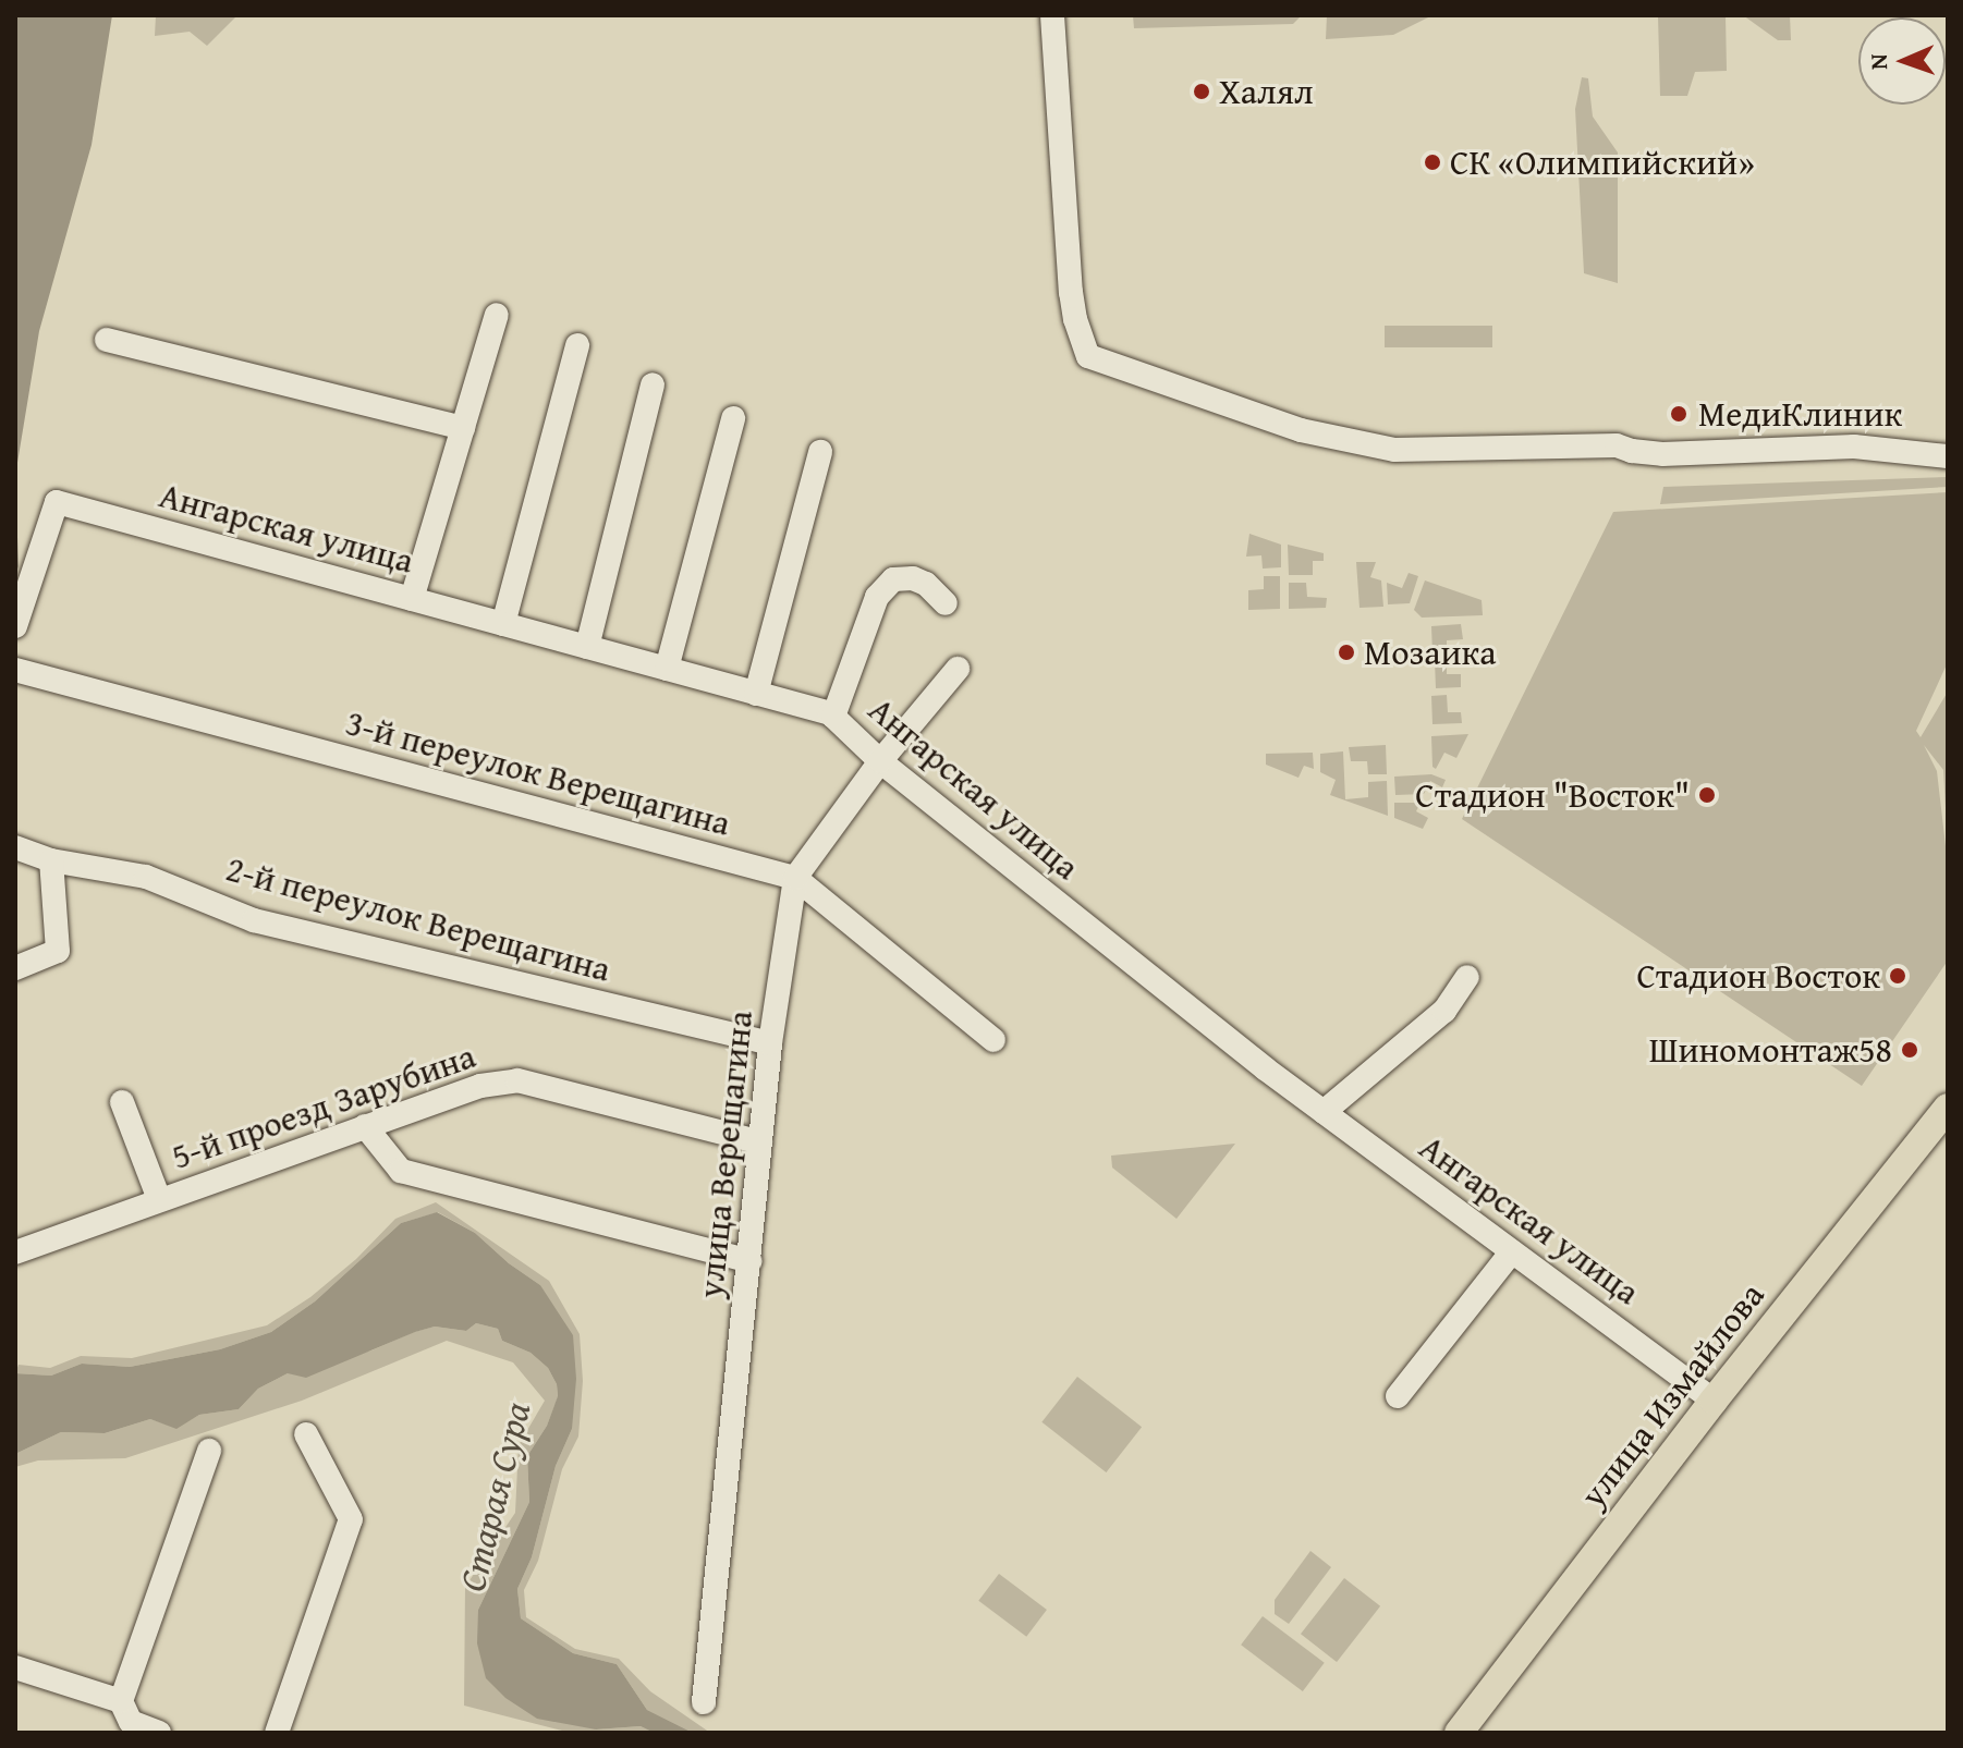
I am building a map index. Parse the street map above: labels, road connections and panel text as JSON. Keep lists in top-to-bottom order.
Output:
{
  "streets": {
    "main road": ["улица Измайлова"],
    "street": [
      "Ангарская улица",
      "3-й переулок Верещагина",
      "2-й переулок Верещагина",
      "5-й проезд Зарубина",
      "улица Верещагина"
    ]
  },
  "crossings": [
    ["Ангарская улица", "улица Верещагина"],
    ["Ангарская улица", "улица Измайлова"],
    ["3-й переулок Верещагина", "улица Верещагина"],
    ["2-й переулок Верещагина", "улица Верещагина"],
    ["5-й проезд Зарубина", "улица Верещагина"]
  ],
  "water": ["Старая Сура"],
  "places": [
    "Халял",
    "СК «Олимпийский»",
    "МедиКлиник",
    "Мозаика",
    "Стадион \"Восток\"",
    "Стадион Восток",
    "Шиномонтаж58"
  ],
  "north": "left"
}
